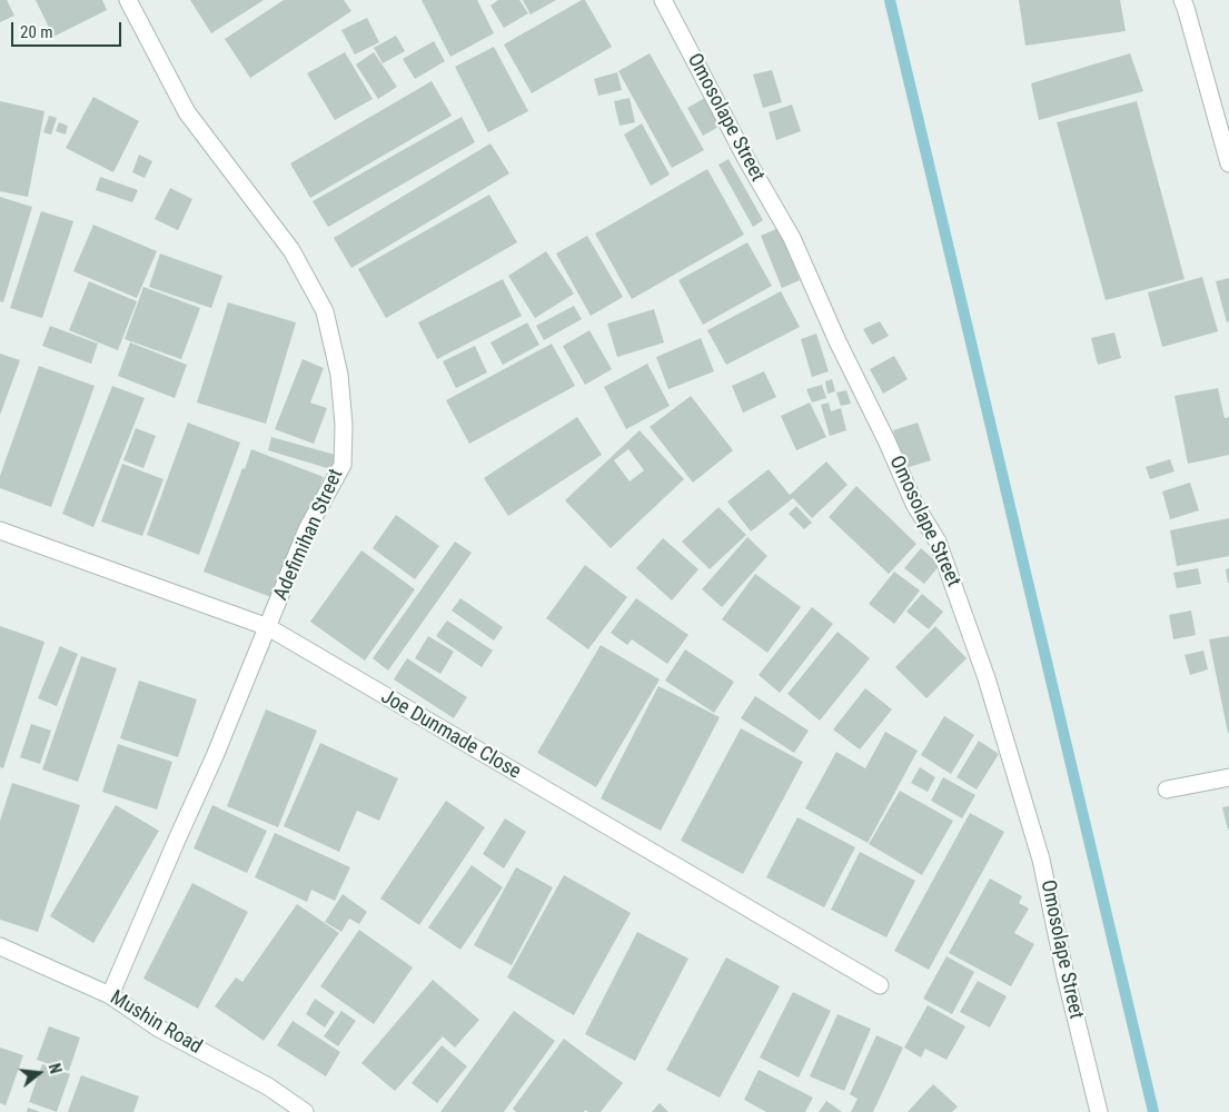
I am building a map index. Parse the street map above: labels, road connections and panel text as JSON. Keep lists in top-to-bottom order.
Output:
{
  "streets": {
    "street": [
      "Omosolape Street",
      "Adefimihan Street",
      "Joe Dunmade Close",
      "Mushin Road"
    ]
  },
  "crossings": [
    ["Adefimihan Street", "Joe Dunmade Close"],
    ["Adefimihan Street", "Mushin Road"]
  ],
  "scale_bar": "20 m",
  "north": "right"
}
